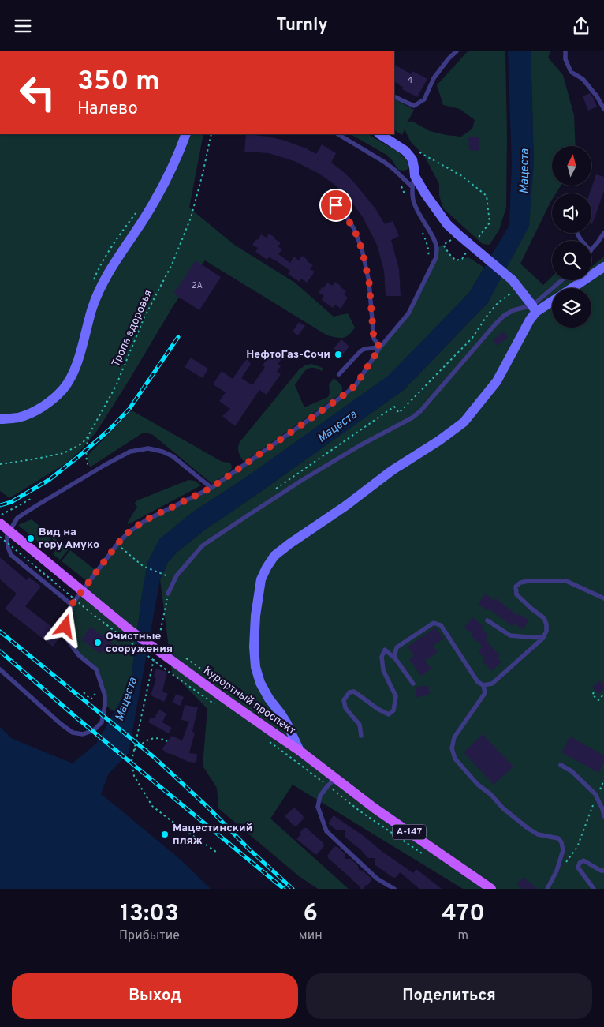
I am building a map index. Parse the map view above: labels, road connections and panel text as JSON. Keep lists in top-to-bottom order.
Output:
{
  "streets": {
    "main road": ["Курортный проспект", "А-147"],
    "path": ["Тропа здоровья"]
  },
  "water": ["Мацеста"],
  "places": [
    "НефтоГаз-Сочи",
    "Вид на гору Амуко",
    "Очистные сооружения",
    "Мацестинский пляж"
  ],
  "house_numbers": ["4", "2А"],
  "north": "top",
  "page": {
    "header": "Turnly",
    "turn": ["350 m", "Налево"],
    "eta": [
      "13:03",
      "Прибытие",
      "6",
      "мин",
      "470",
      "m"
    ],
    "buttons": ["Выход", "Поделиться"]
  }
}
